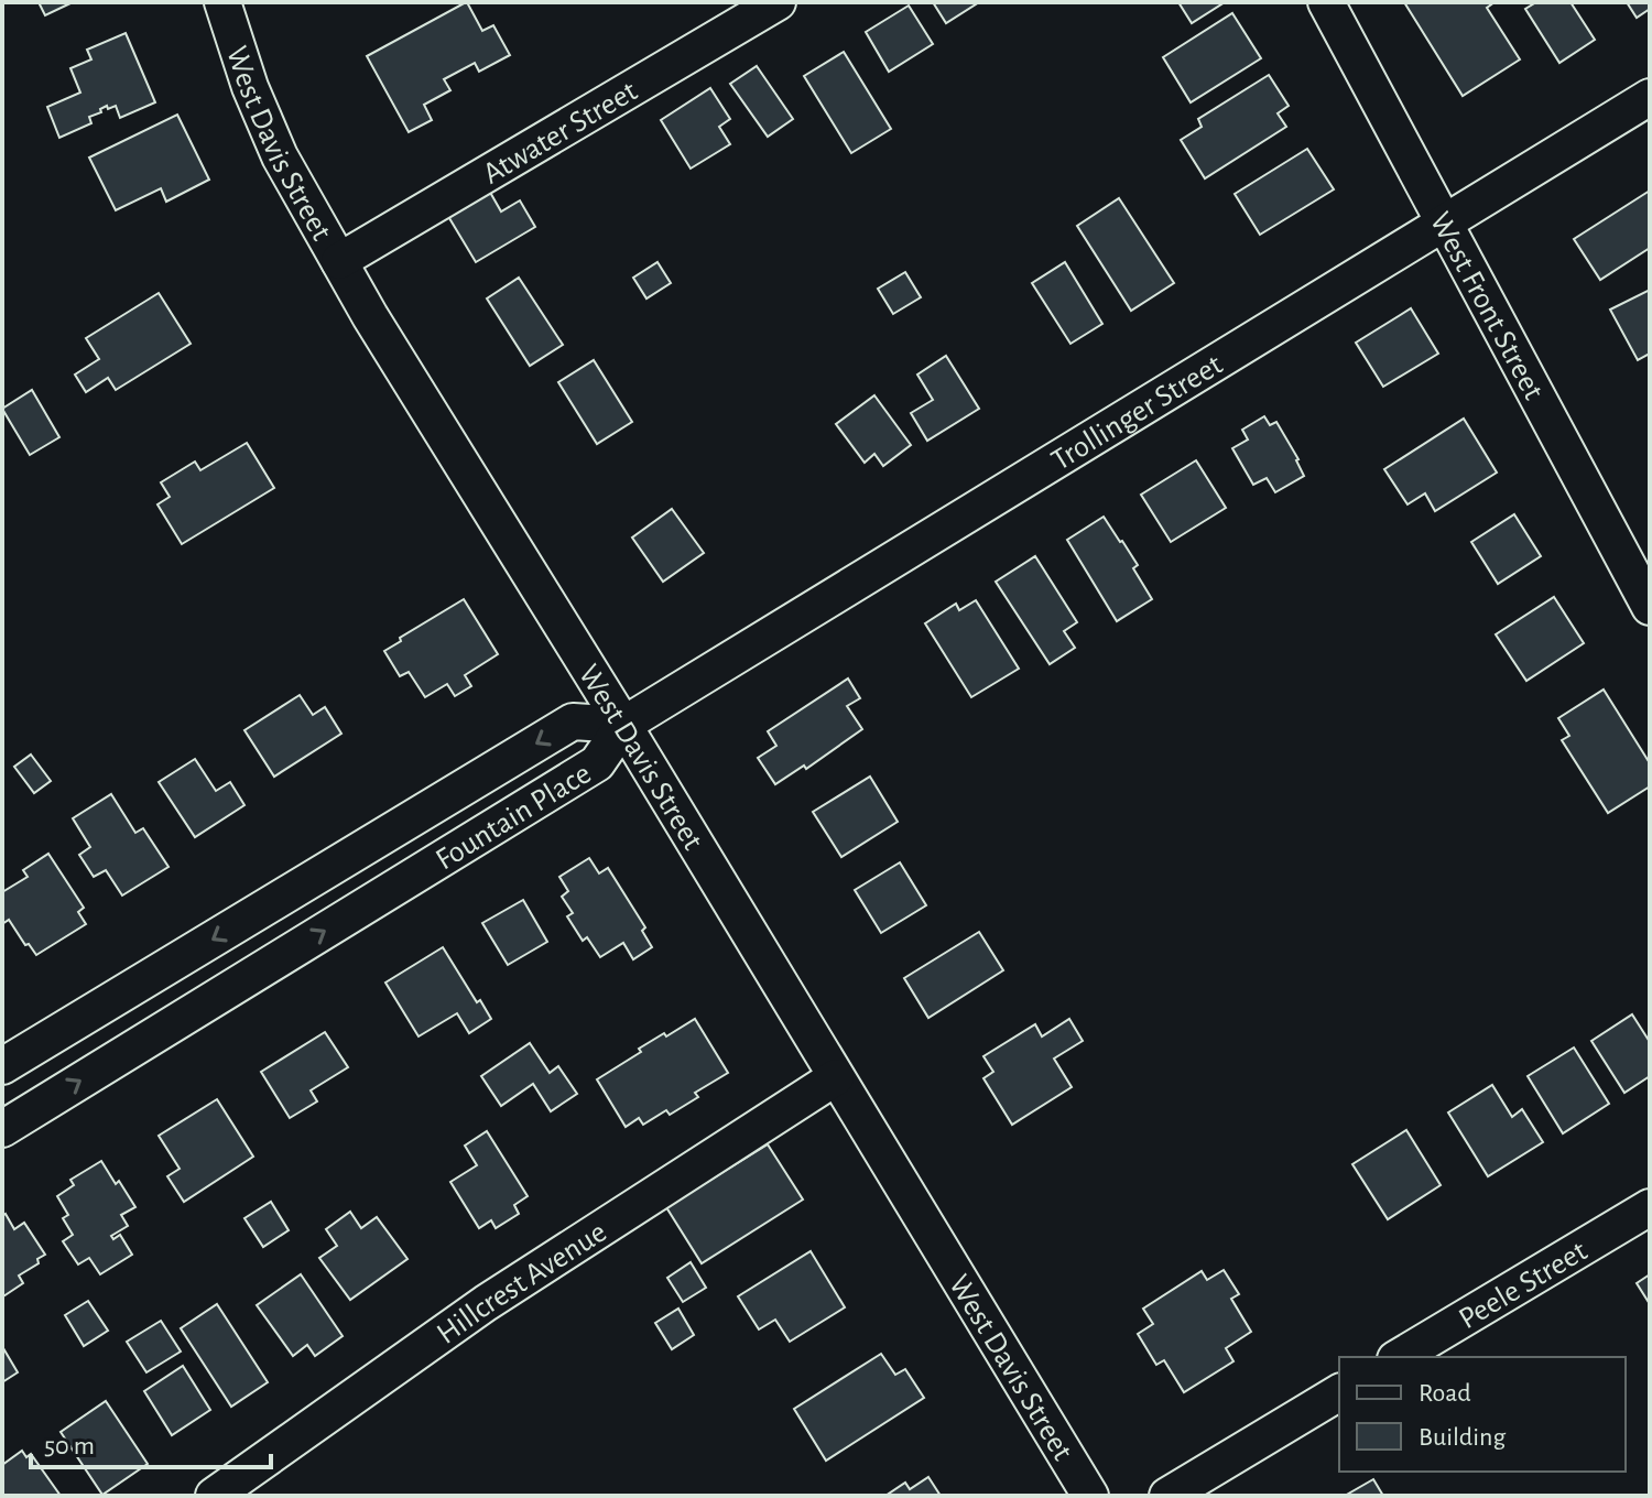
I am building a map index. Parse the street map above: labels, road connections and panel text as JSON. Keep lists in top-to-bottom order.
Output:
{
  "streets": {
    "street": [
      "Atwater Street",
      "West Davis Street",
      "West Front Street",
      "Trollinger Street",
      "Fountain Place",
      "Hillcrest Avenue",
      "Peele Street"
    ]
  },
  "crossings": [
    ["Atwater Street", "West Davis Street"],
    ["West Davis Street", "Trollinger Street"],
    ["West Davis Street", "Fountain Place"],
    ["West Davis Street", "Hillcrest Avenue"],
    ["West Front Street", "Trollinger Street"],
    ["Trollinger Street", "Fountain Place"]
  ],
  "legend": ["Road", "Building"],
  "scale_bar": "50 m"
}
